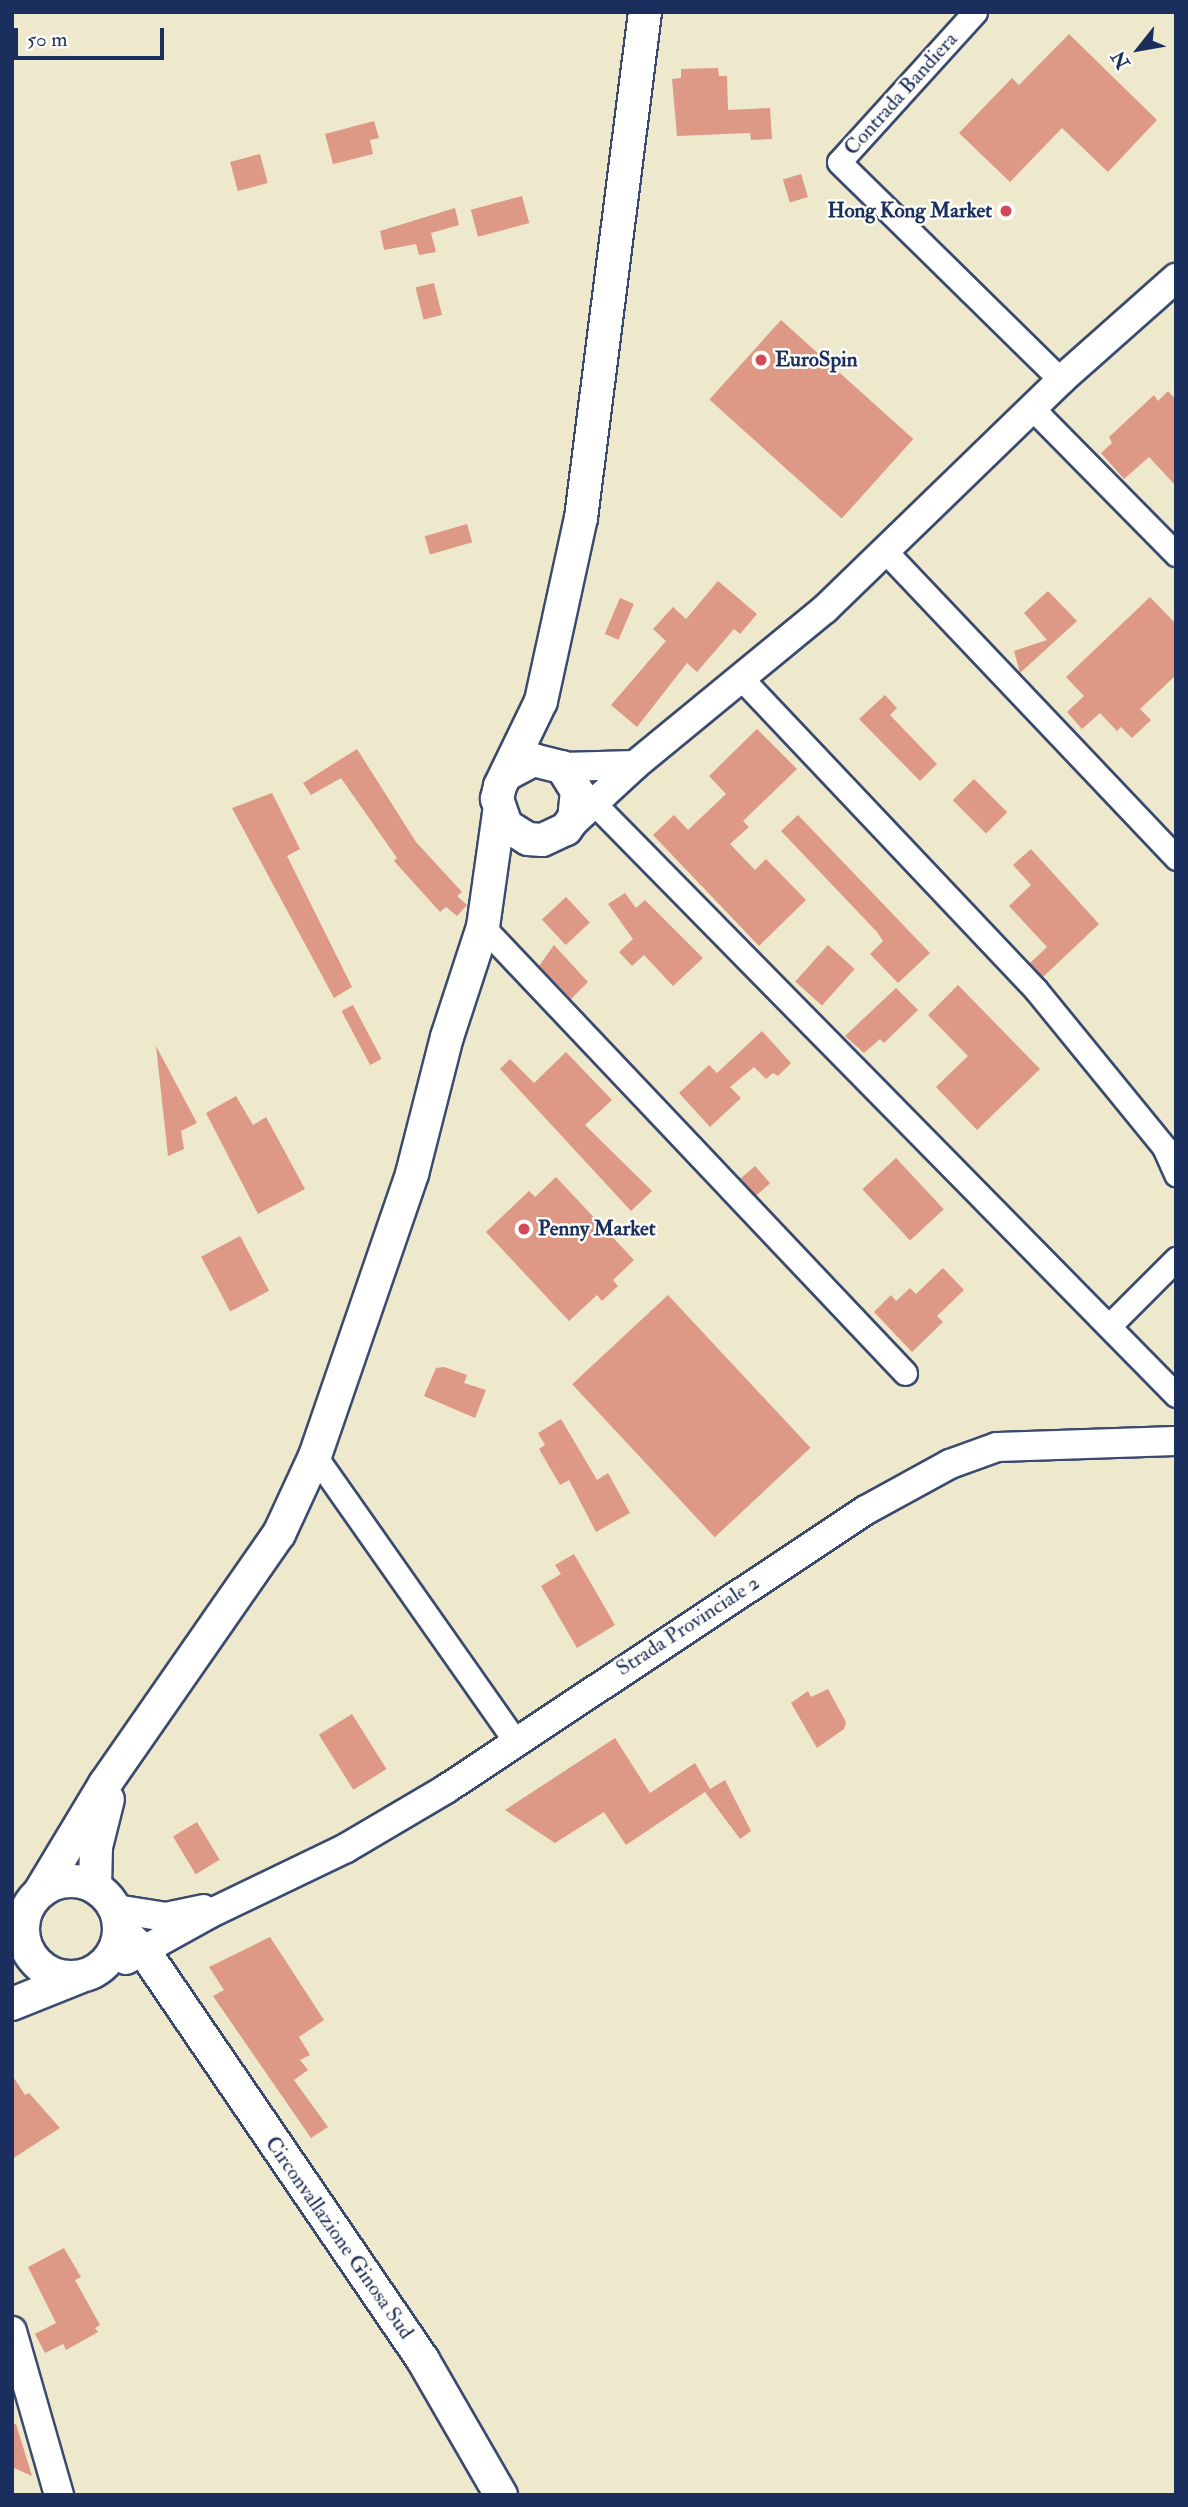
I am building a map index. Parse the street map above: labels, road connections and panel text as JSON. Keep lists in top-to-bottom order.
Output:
{
  "streets": {
    "main road": ["Circonvallazione Ginosa Sud"],
    "street": ["Contrada Bandiera", "Strada Provinciale 2"]
  },
  "places": ["Hong Kong Market", "EuroSpin", "Penny Market"],
  "scale_bar": "50 m",
  "north": "bottom left"
}
